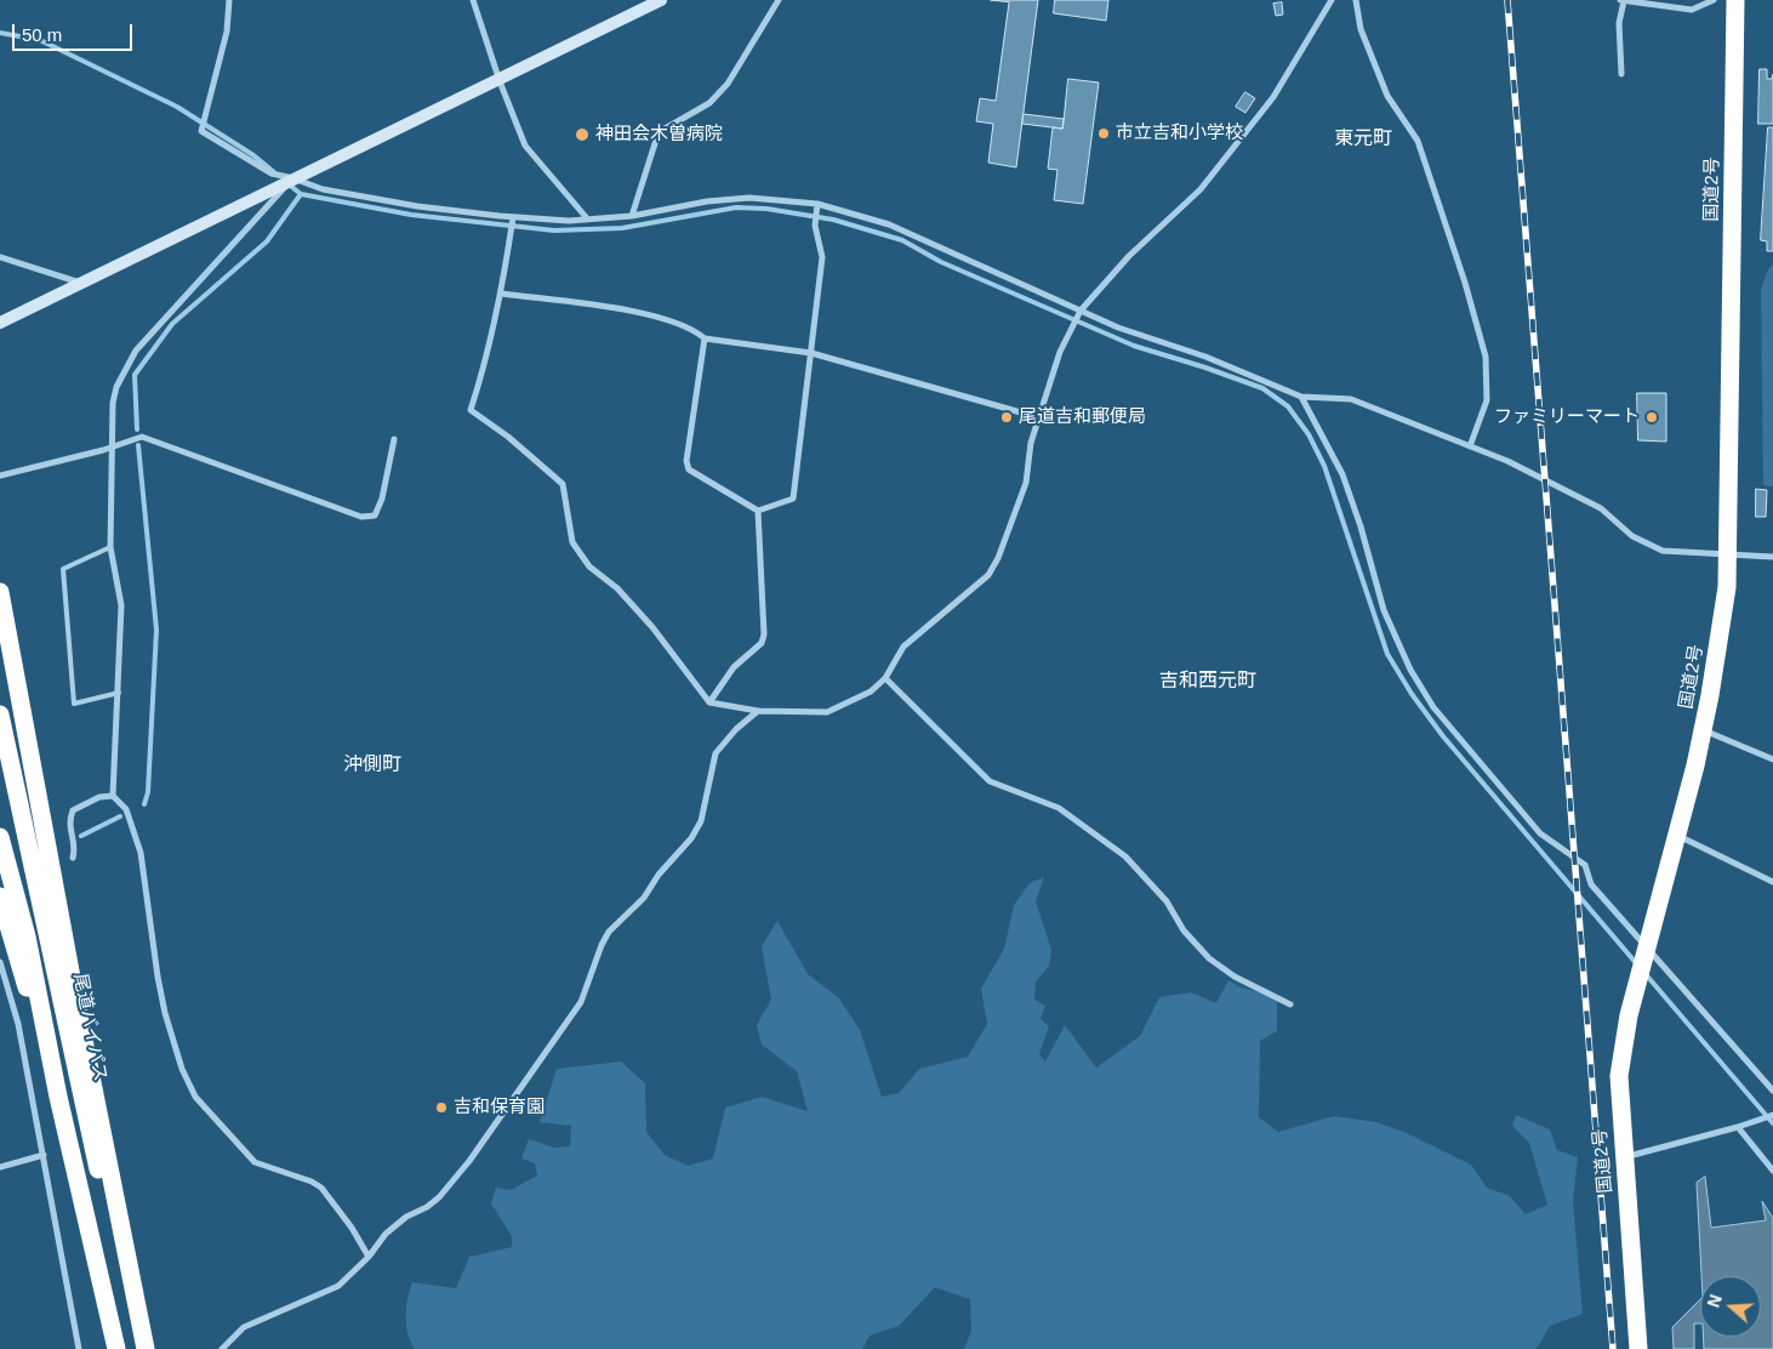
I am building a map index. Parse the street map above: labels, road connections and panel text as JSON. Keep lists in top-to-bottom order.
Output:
{
  "streets": {
    "highway": ["国道2号", "尾道バイパス"]
  },
  "districts": ["東元町", "吉和西元町", "沖側町"],
  "places": [
    "市立吉和小学校",
    "神田会木曽病院",
    "尾道吉和郵便局",
    "ファミリーマート",
    "吉和保育園"
  ],
  "scale_bar": "50 m",
  "north": "left"
}
